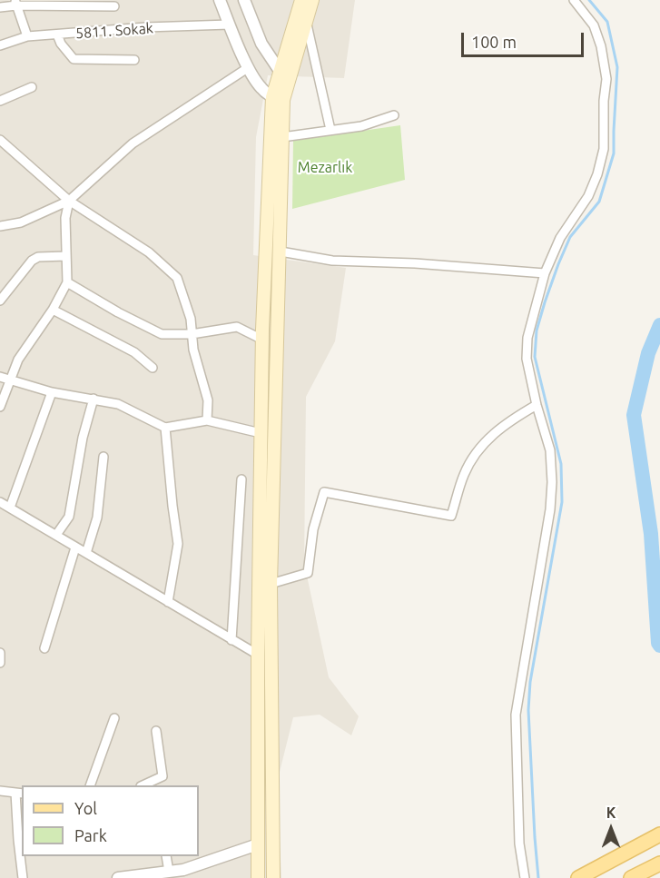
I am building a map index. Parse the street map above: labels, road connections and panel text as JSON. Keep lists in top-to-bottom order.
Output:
{
  "streets": {
    "street": ["5811. Sokak"]
  },
  "parks": ["Mezarlık"],
  "legend": ["Yol", "Park"],
  "scale_bar": "100 m",
  "north": "top"
}
